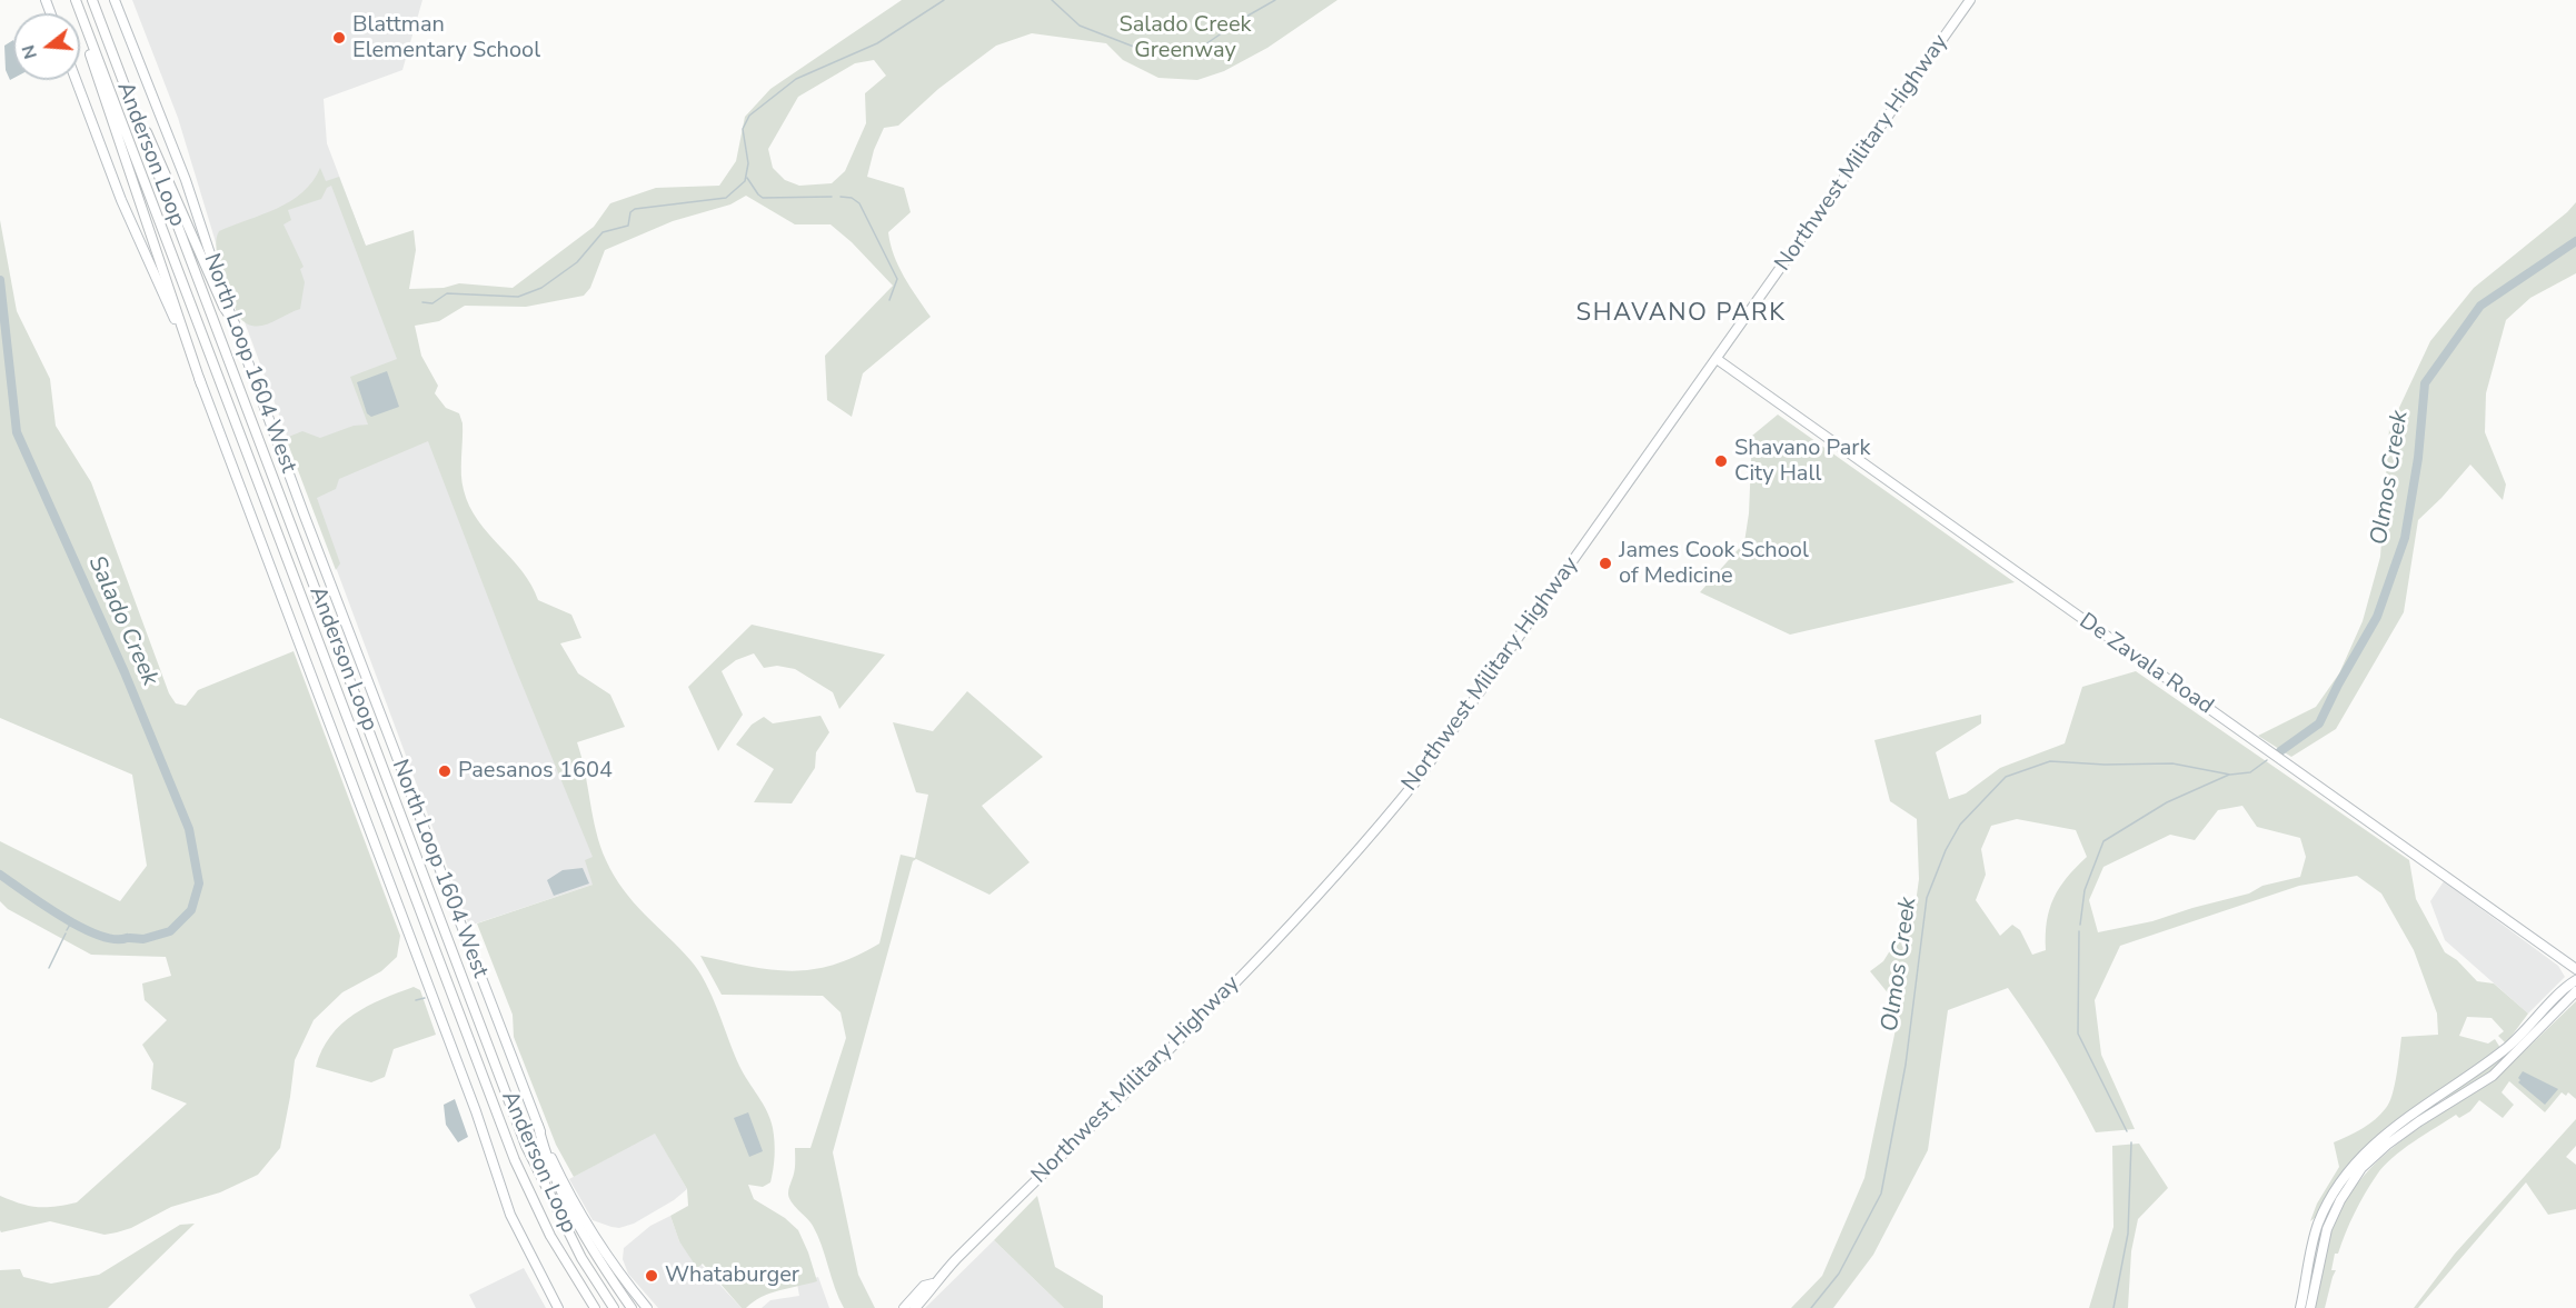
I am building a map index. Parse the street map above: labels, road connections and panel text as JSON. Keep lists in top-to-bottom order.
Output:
{
  "streets": {
    "highway": ["Anderson Loop"],
    "main road": ["Northwest Military Highway", "North Loop 1604 West", "De Zavala Road"]
  },
  "crossings": [
    ["Northwest Military Highway", "De Zavala Road"]
  ],
  "districts": ["SHAVANO PARK"],
  "water": ["Olmos Creek", "Salado Creek"],
  "parks": ["Salado Creek Greenway"],
  "places": [
    "Blattman Elementary School",
    "Shavano Park City Hall",
    "James Cook School of Medicine",
    "Paesanos 1604",
    "Whataburger"
  ],
  "north": "left"
}
